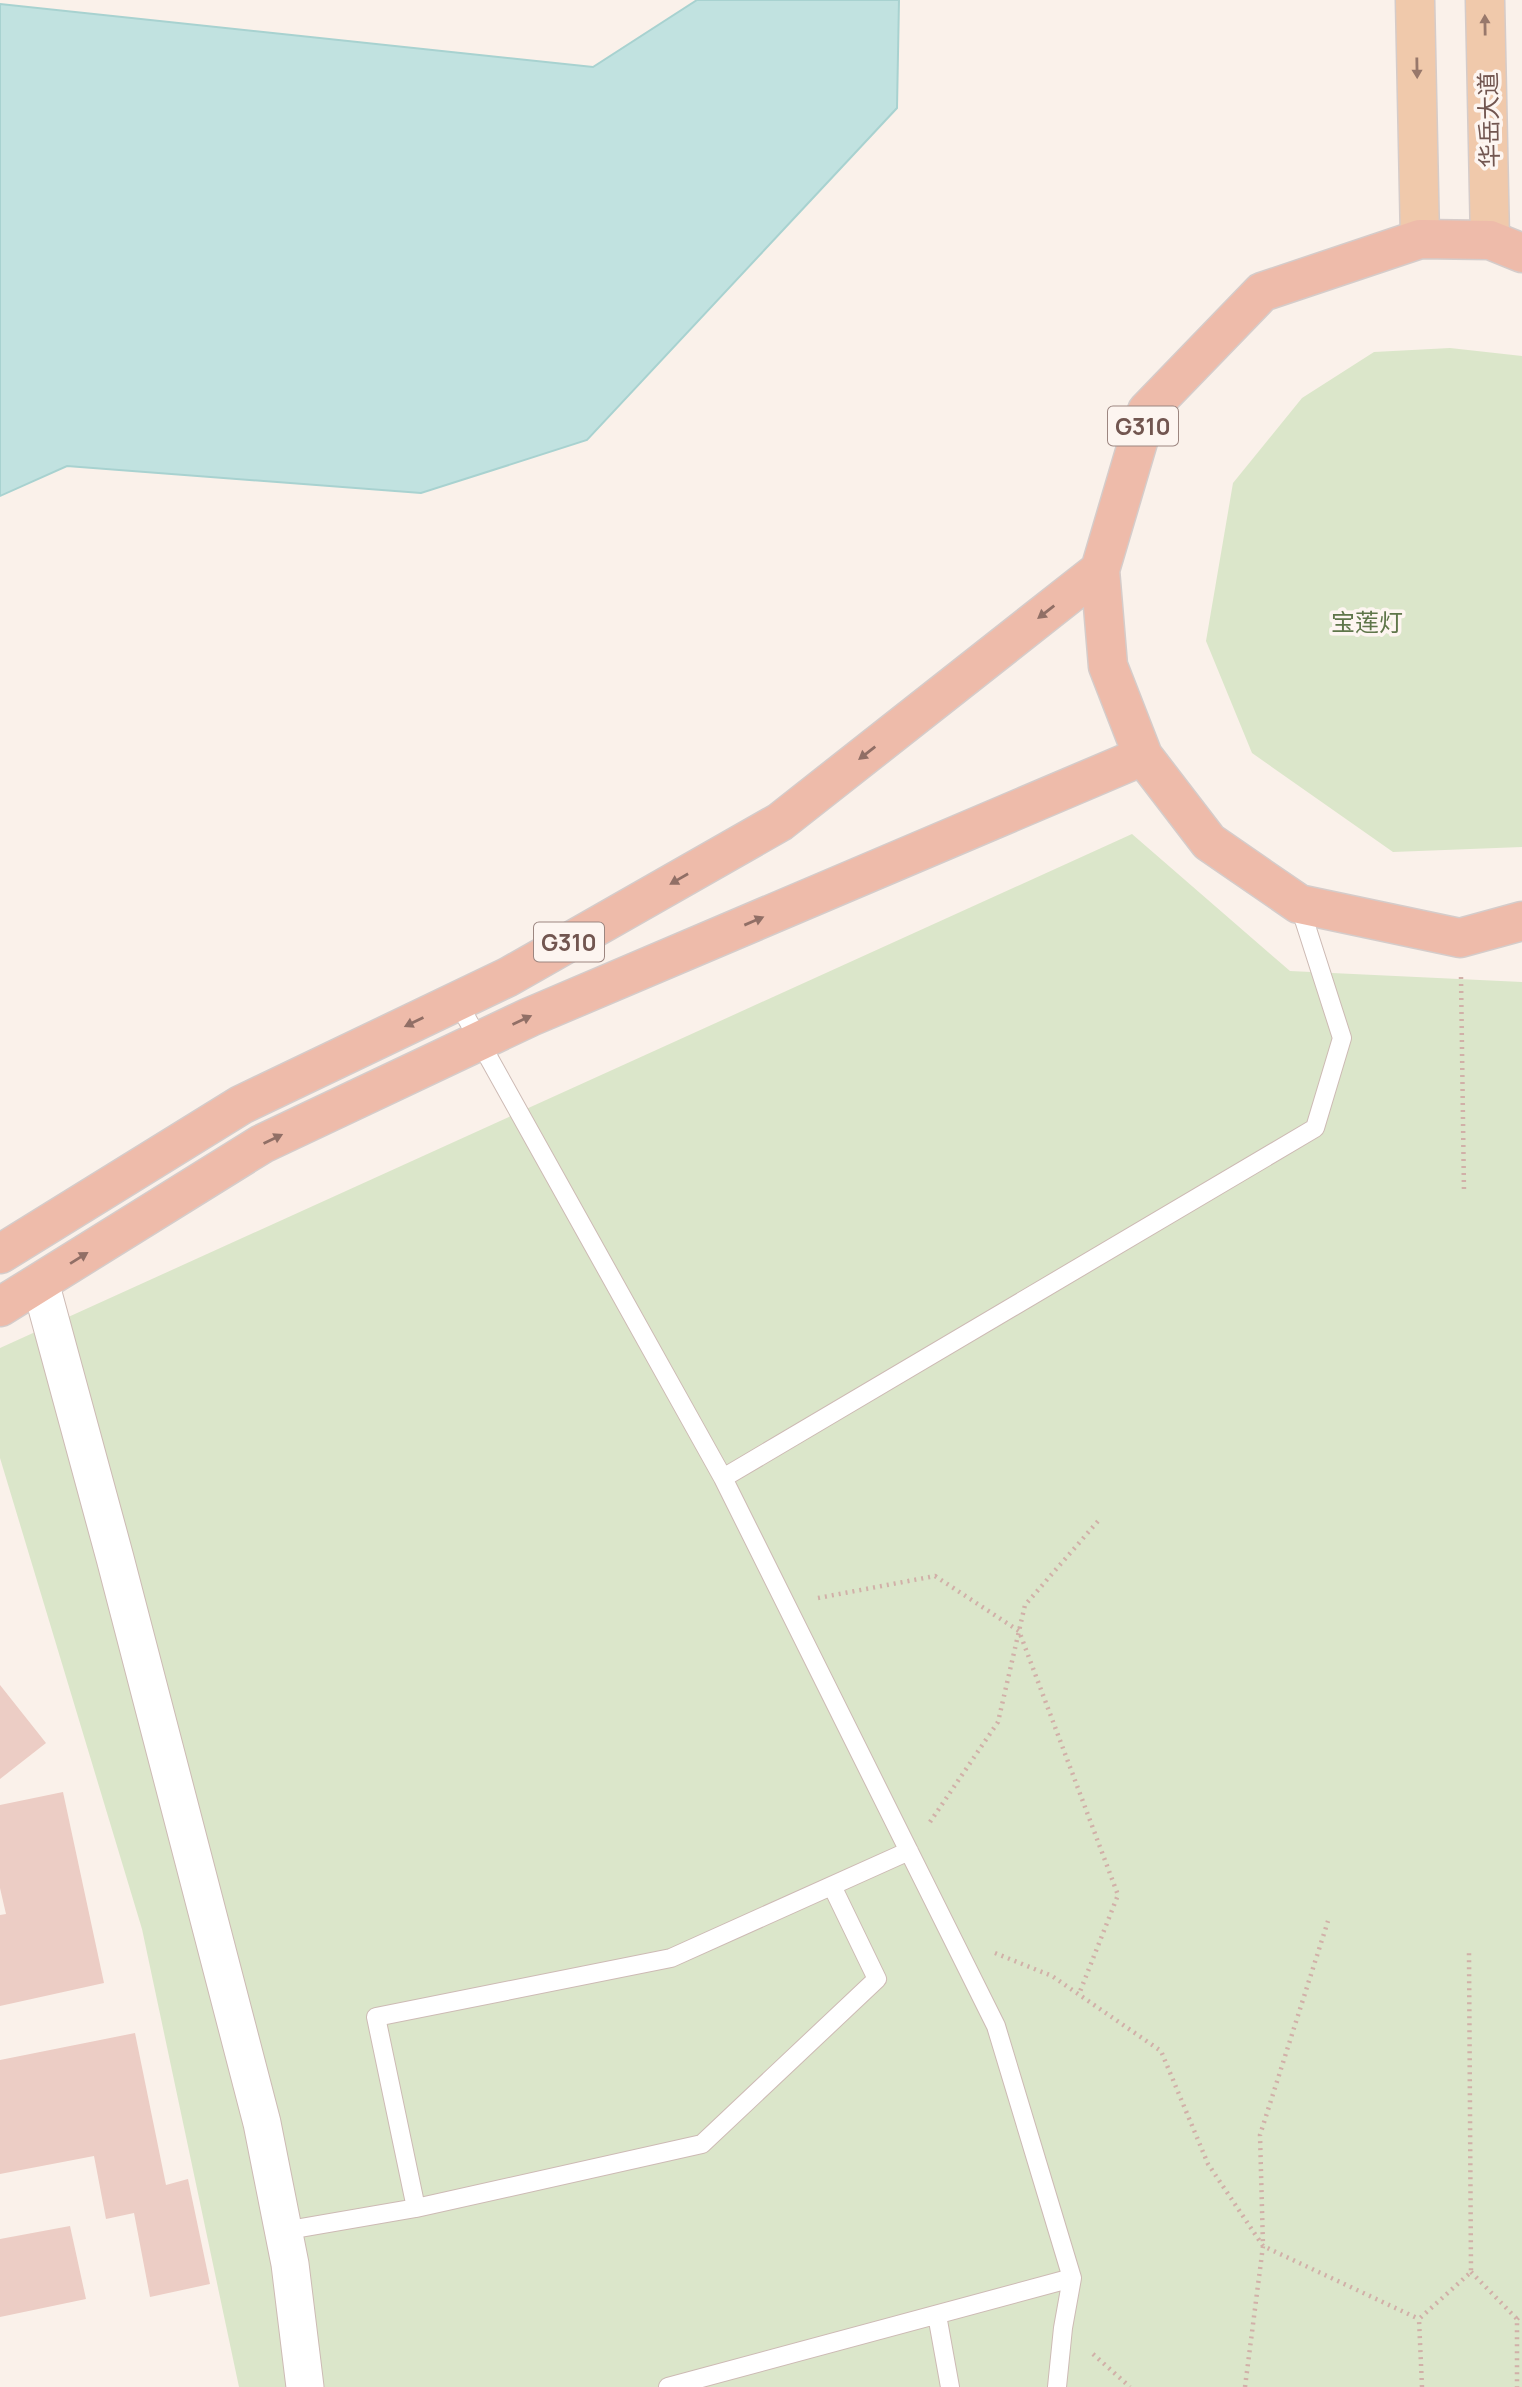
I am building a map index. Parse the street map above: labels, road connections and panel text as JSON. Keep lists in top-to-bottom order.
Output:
{
  "streets": {
    "highway": ["G310"],
    "main road": ["华岳大道"]
  },
  "crossings": [
    ["华岳大道", "G310"]
  ],
  "parks": ["宝莲灯"]
}
